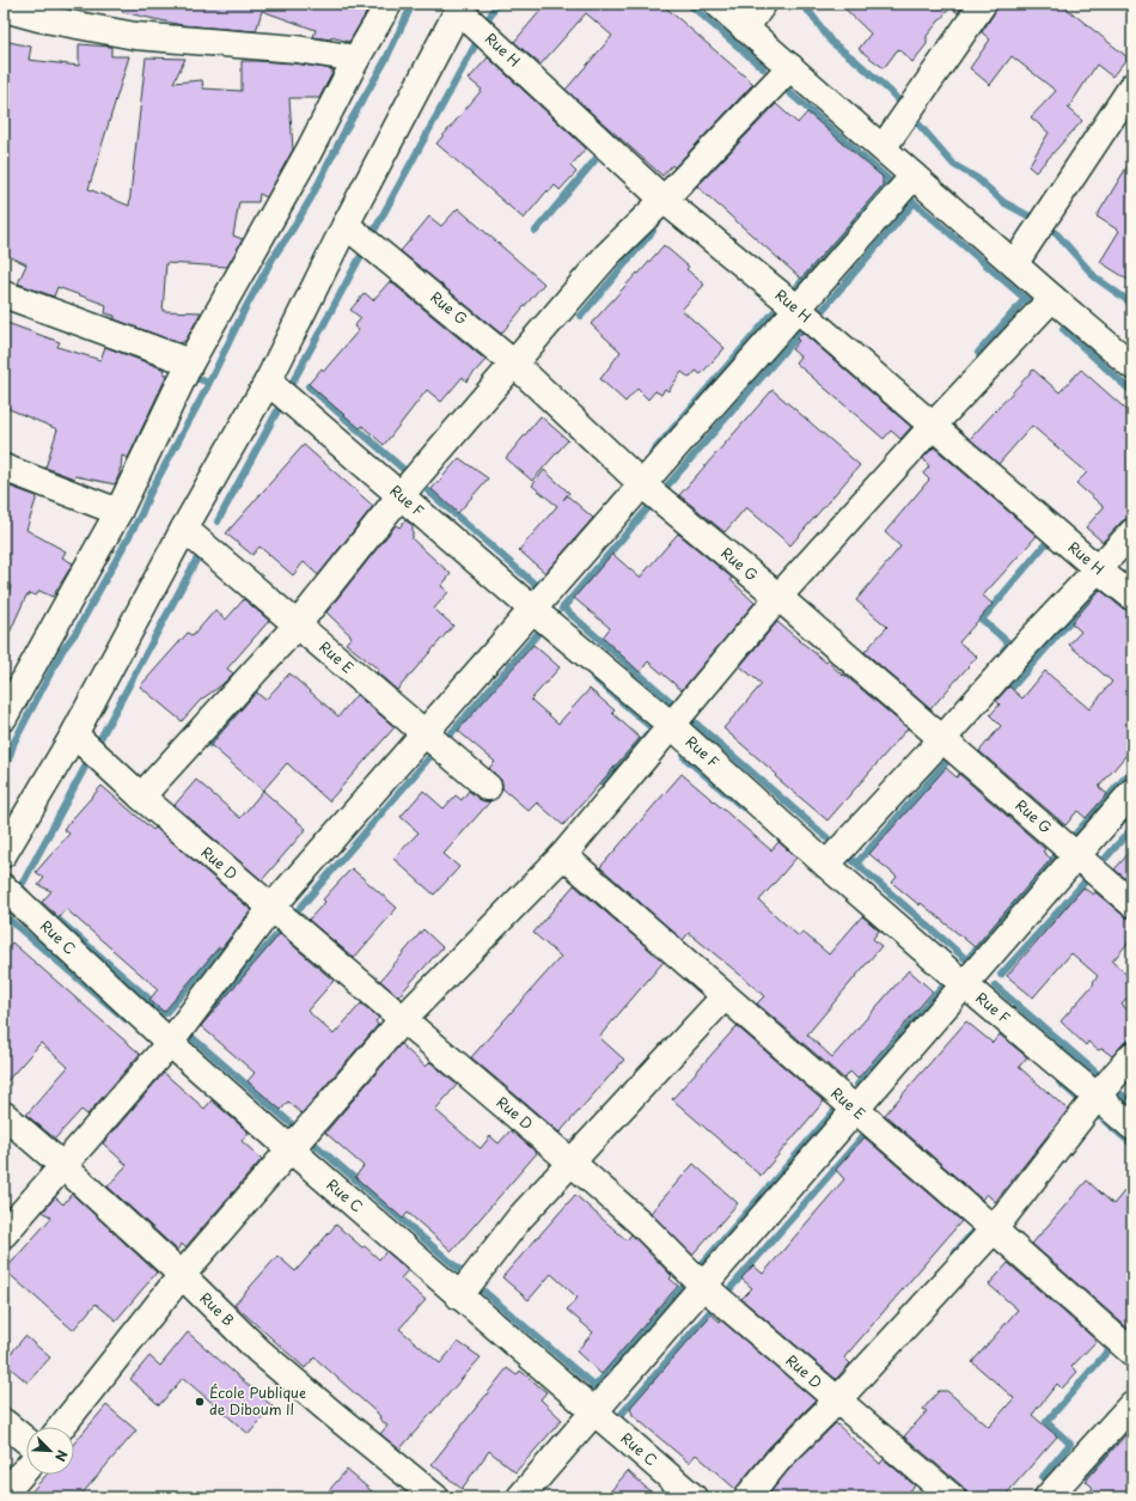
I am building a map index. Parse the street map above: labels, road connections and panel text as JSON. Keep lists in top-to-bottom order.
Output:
{
  "streets": {
    "street": [
      "Rue H",
      "Rue G",
      "Rue F",
      "Rue E",
      "Rue D",
      "Rue C",
      "Rue B"
    ]
  },
  "places": ["École Publique de Diboum II"],
  "north": "bottom right"
}
